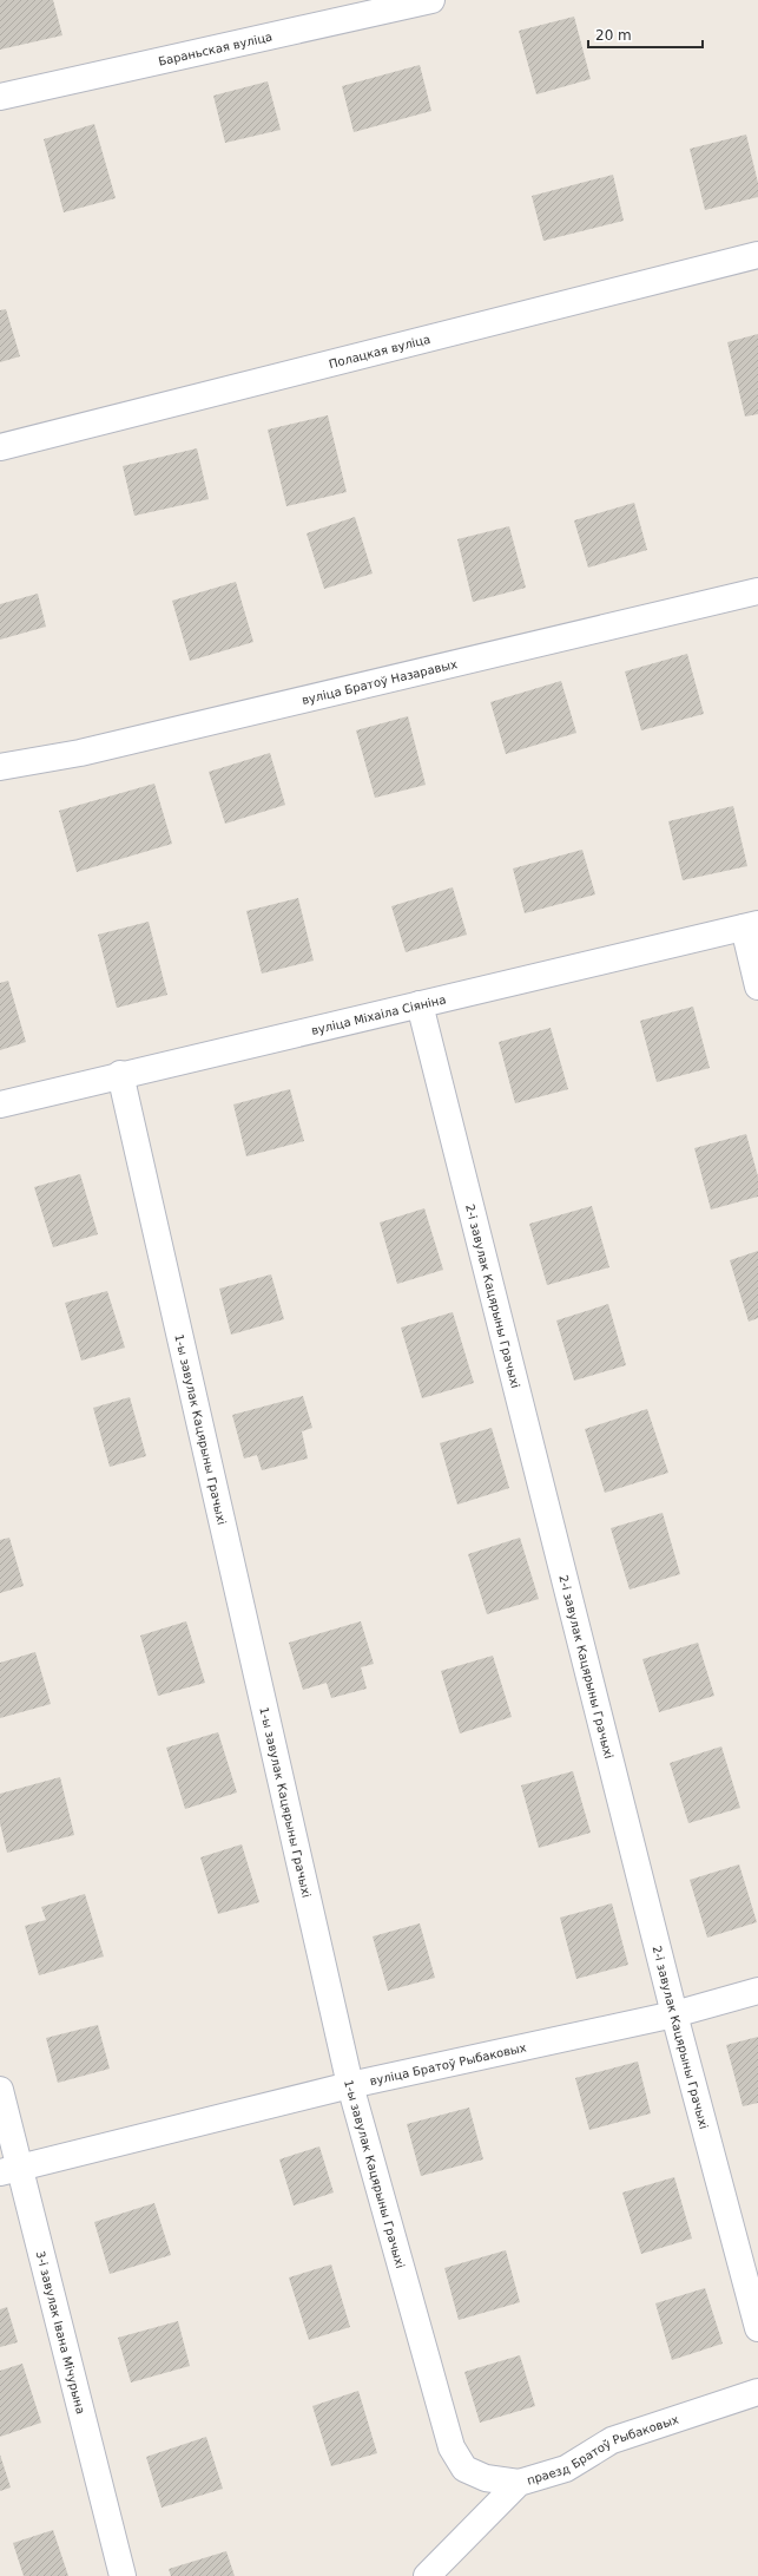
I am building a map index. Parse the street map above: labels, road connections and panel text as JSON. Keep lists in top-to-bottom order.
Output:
{
  "streets": {
    "street": [
      "Бараньская вуліца",
      "Полацкая вуліца",
      "вуліца Братоў Назаравых",
      "вуліца Міхаіла Сіяніна",
      "2-і завулак Кацярыны Грачыхі",
      "1-ы завулак Кацярыны Грачыхі",
      "вуліца Братоў Рыбаковых",
      "3-і завулак Івана Мічурына",
      "праезд Братоў Рыбаковых"
    ]
  },
  "crossings": [
    ["вуліца Міхаіла Сіяніна", "2-і завулак Кацярыны Грачыхі"],
    ["вуліца Міхаіла Сіяніна", "1-ы завулак Кацярыны Грачыхі"],
    ["2-і завулак Кацярыны Грачыхі", "вуліца Братоў Рыбаковых"],
    ["1-ы завулак Кацярыны Грачыхі", "вуліца Братоў Рыбаковых"],
    ["1-ы завулак Кацярыны Грачыхі", "праезд Братоў Рыбаковых"],
    ["вуліца Братоў Рыбаковых", "3-і завулак Івана Мічурына"]
  ],
  "scale_bar": "20 m"
}
